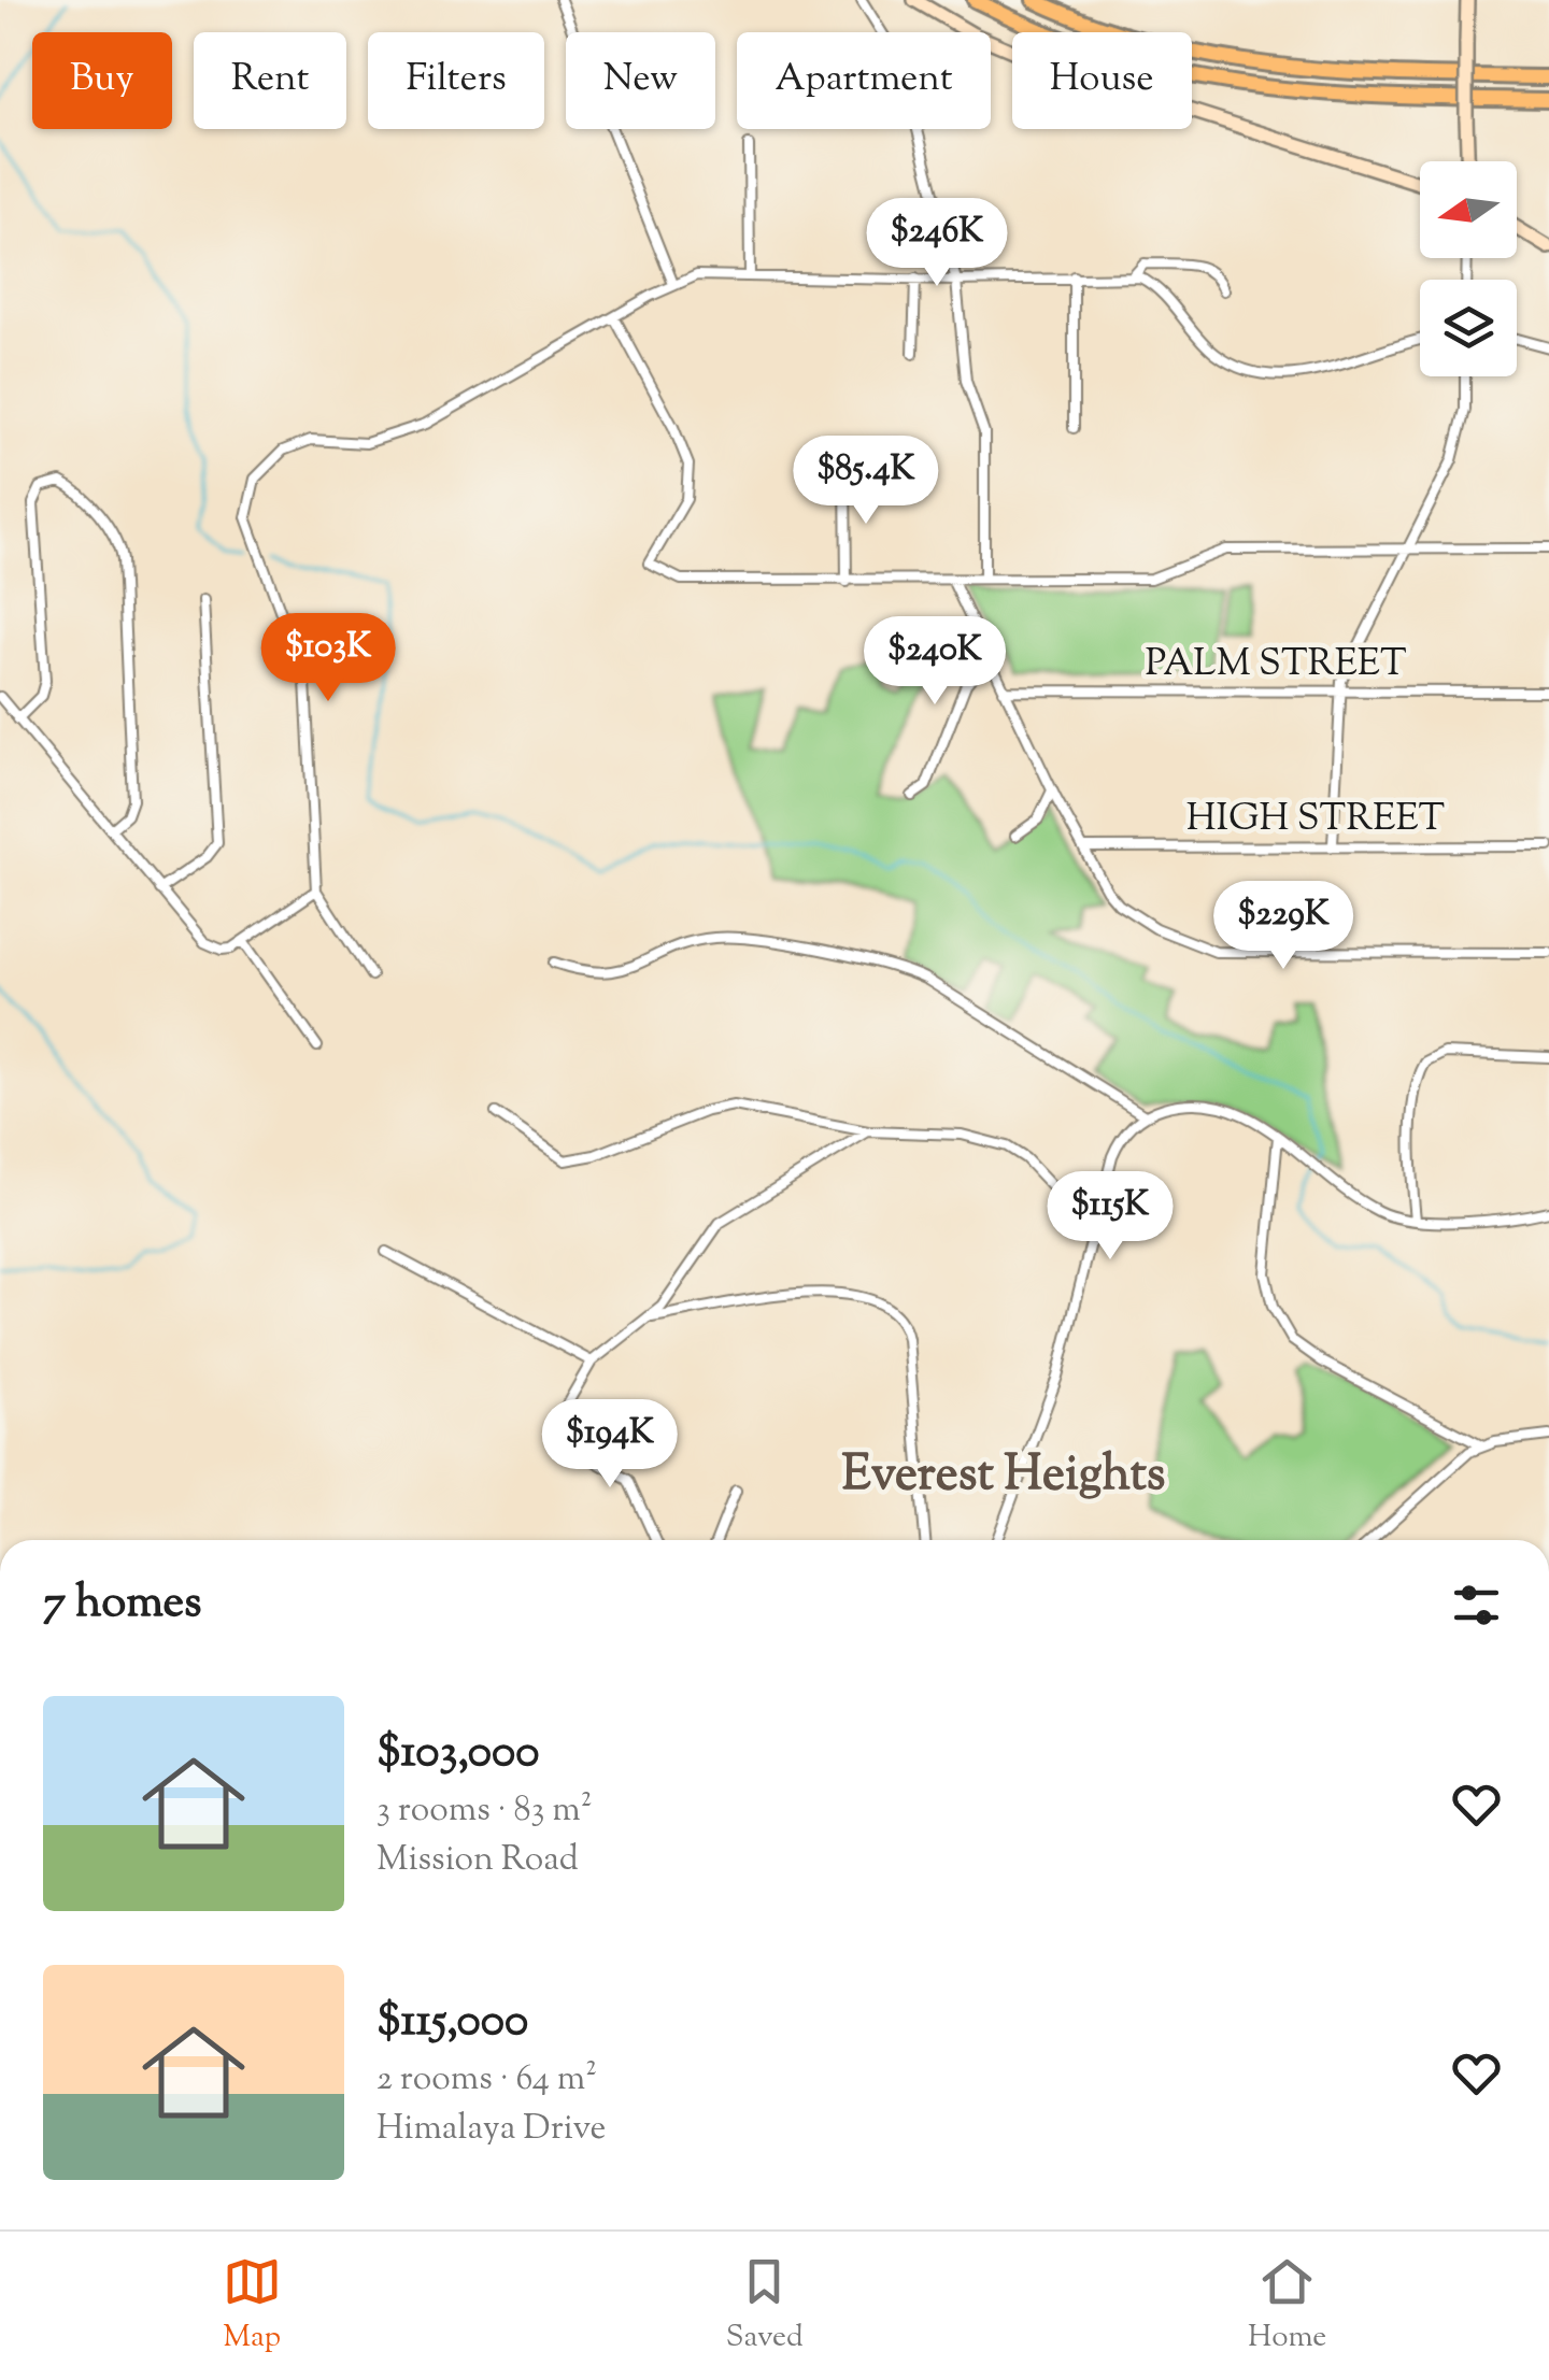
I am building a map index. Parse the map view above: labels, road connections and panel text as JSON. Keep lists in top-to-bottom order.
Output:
{
  "streets": {
    "street": ["PALM STREET", "HIGH STREET"]
  },
  "districts": ["Everest Heights"],
  "north": "left",
  "page": {
    "chip": [
      "Buy",
      "Rent",
      "Filters",
      "New",
      "Apartment",
      "House"
    ],
    "price": [
      "$246K",
      "$85.4K",
      "$103K",
      "$240K",
      "$229K",
      "$115K",
      "$194K"
    ],
    "heading": "7 homes",
    "list": [
      {
        "name": "$103,000",
        "note": "3 rooms · 83 m² · Mission Road"
      },
      {
        "name": "$115,000",
        "note": "2 rooms · 64 m² · Himalaya Drive"
      }
    ],
    "tabs": ["Map", "Saved", "Home"]
  }
}
